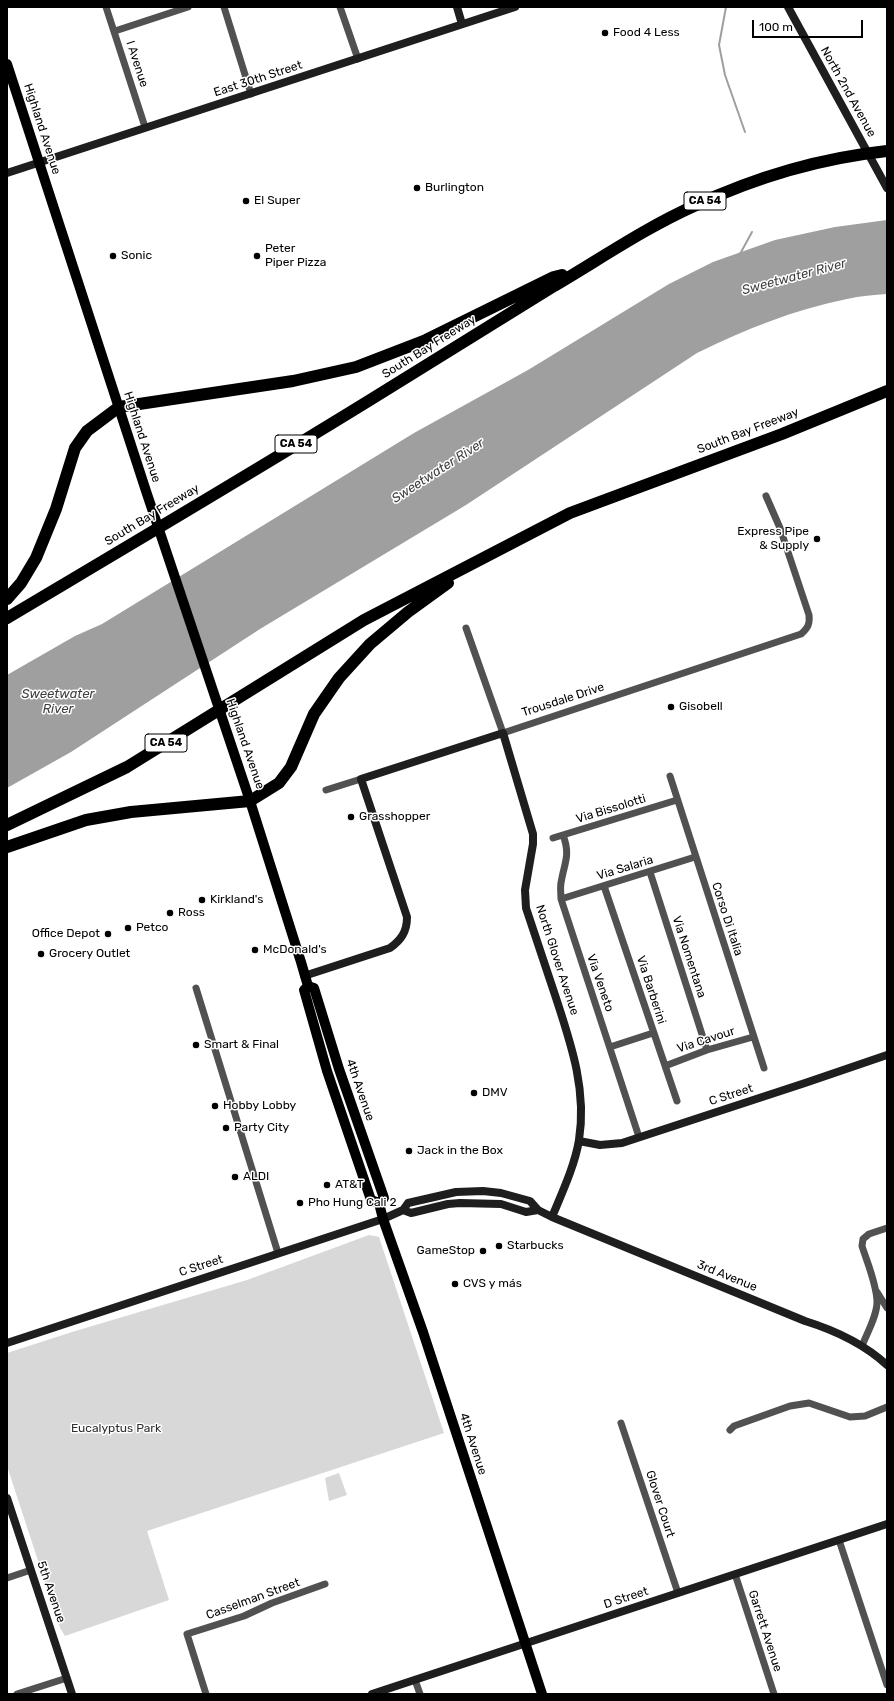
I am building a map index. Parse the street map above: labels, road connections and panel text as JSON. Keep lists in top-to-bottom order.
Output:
{
  "streets": {
    "highway": ["CA 54", "South Bay Freeway"],
    "main road": ["Highland Avenue", "4th Avenue"],
    "street": [
      "I Avenue",
      "East 30th Street",
      "North 2nd Avenue",
      "Trousdale Drive",
      "Via Bissolotti",
      "Via Salaria",
      "Corso Di Italia",
      "Via Nomentana",
      "North Glover Avenue",
      "Via Veneto",
      "Via Barberini",
      "Via Cavour",
      "C Street",
      "3rd Avenue",
      "Glover Court",
      "5th Avenue",
      "D Street",
      "Casselman Street",
      "Garrett Avenue"
    ]
  },
  "crossings": [
    ["I Avenue", "East 30th Street"],
    ["East 30th Street", "Highland Avenue"],
    ["Highland Avenue", "4th Avenue"],
    ["Trousdale Drive", "North Glover Avenue"],
    ["Via Bissolotti", "Corso Di Italia"],
    ["Via Bissolotti", "Via Veneto"],
    ["Via Salaria", "Corso Di Italia"],
    ["Via Salaria", "Via Nomentana"],
    ["Via Salaria", "Via Veneto"],
    ["Via Salaria", "Via Barberini"],
    ["Corso Di Italia", "Via Cavour"],
    ["Via Nomentana", "Via Cavour"],
    ["North Glover Avenue", "C Street"],
    ["North Glover Avenue", "3rd Avenue"],
    ["Via Veneto", "C Street"],
    ["Via Barberini", "Via Cavour"],
    ["4th Avenue", "C Street"],
    ["4th Avenue", "D Street"],
    ["C Street", "3rd Avenue"],
    ["Glover Court", "D Street"],
    ["D Street", "Garrett Avenue"]
  ],
  "water": ["Sweetwater River"],
  "parks": ["Eucalyptus Park"],
  "places": [
    "Food 4 Less",
    "Burlington",
    "El Super",
    "Sonic",
    "Peter Piper Pizza",
    "Express Pipe & Supply",
    "Gisobell",
    "Grasshopper",
    "Kirkland's",
    "Ross",
    "Petco",
    "Office Depot",
    "McDonald's",
    "Grocery Outlet",
    "Smart & Final",
    "DMV",
    "Hobby Lobby",
    "Party City",
    "Jack in the Box",
    "ALDI",
    "AT&T",
    "Pho Hung Cali 2",
    "Starbucks",
    "GameStop",
    "CVS y más"
  ],
  "scale_bar": "100 m"
}
